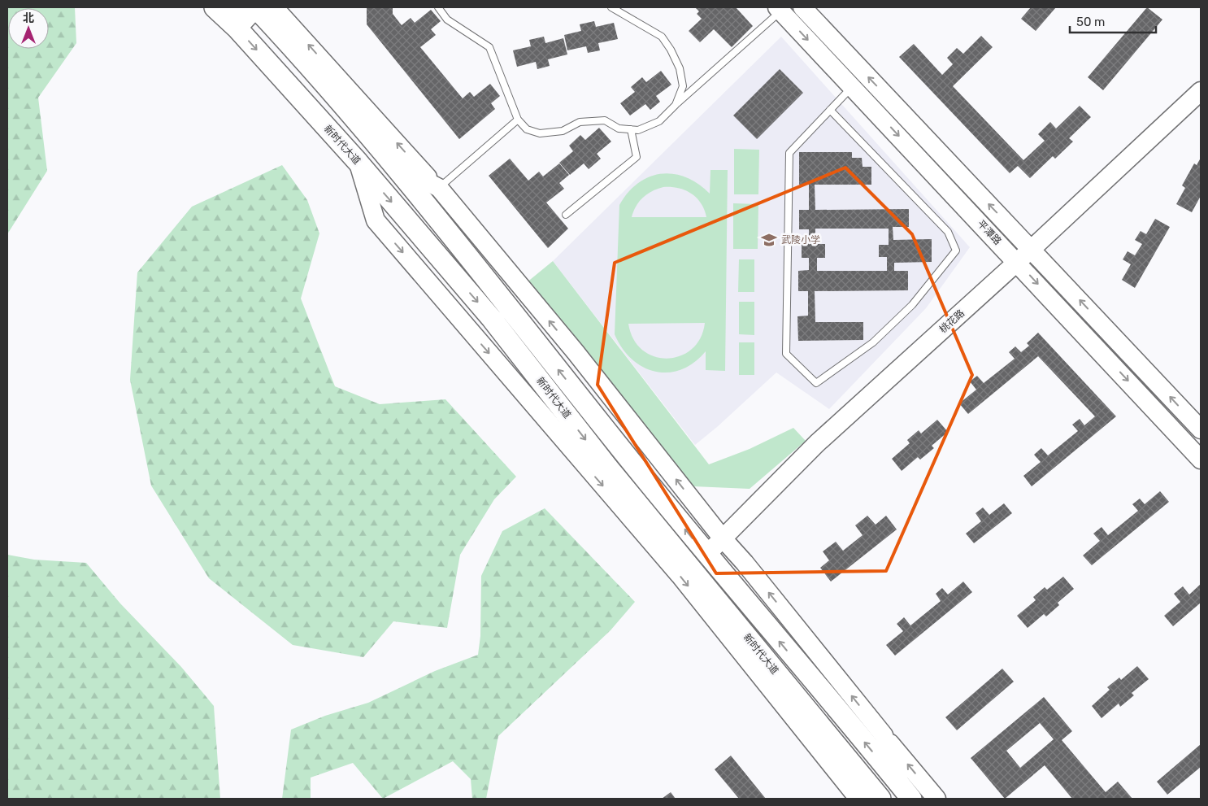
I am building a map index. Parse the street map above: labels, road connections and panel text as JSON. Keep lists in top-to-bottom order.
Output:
{
  "streets": {
    "main road": ["新时代大道"],
    "street": ["平潭路", "桃花路"]
  },
  "crossings": [
    ["新时代大道", "桃花路"],
    ["平潭路", "桃花路"]
  ],
  "places": {
    "school or university": ["武陵小学"]
  },
  "scale_bar": "50 m",
  "north": "top"
}
